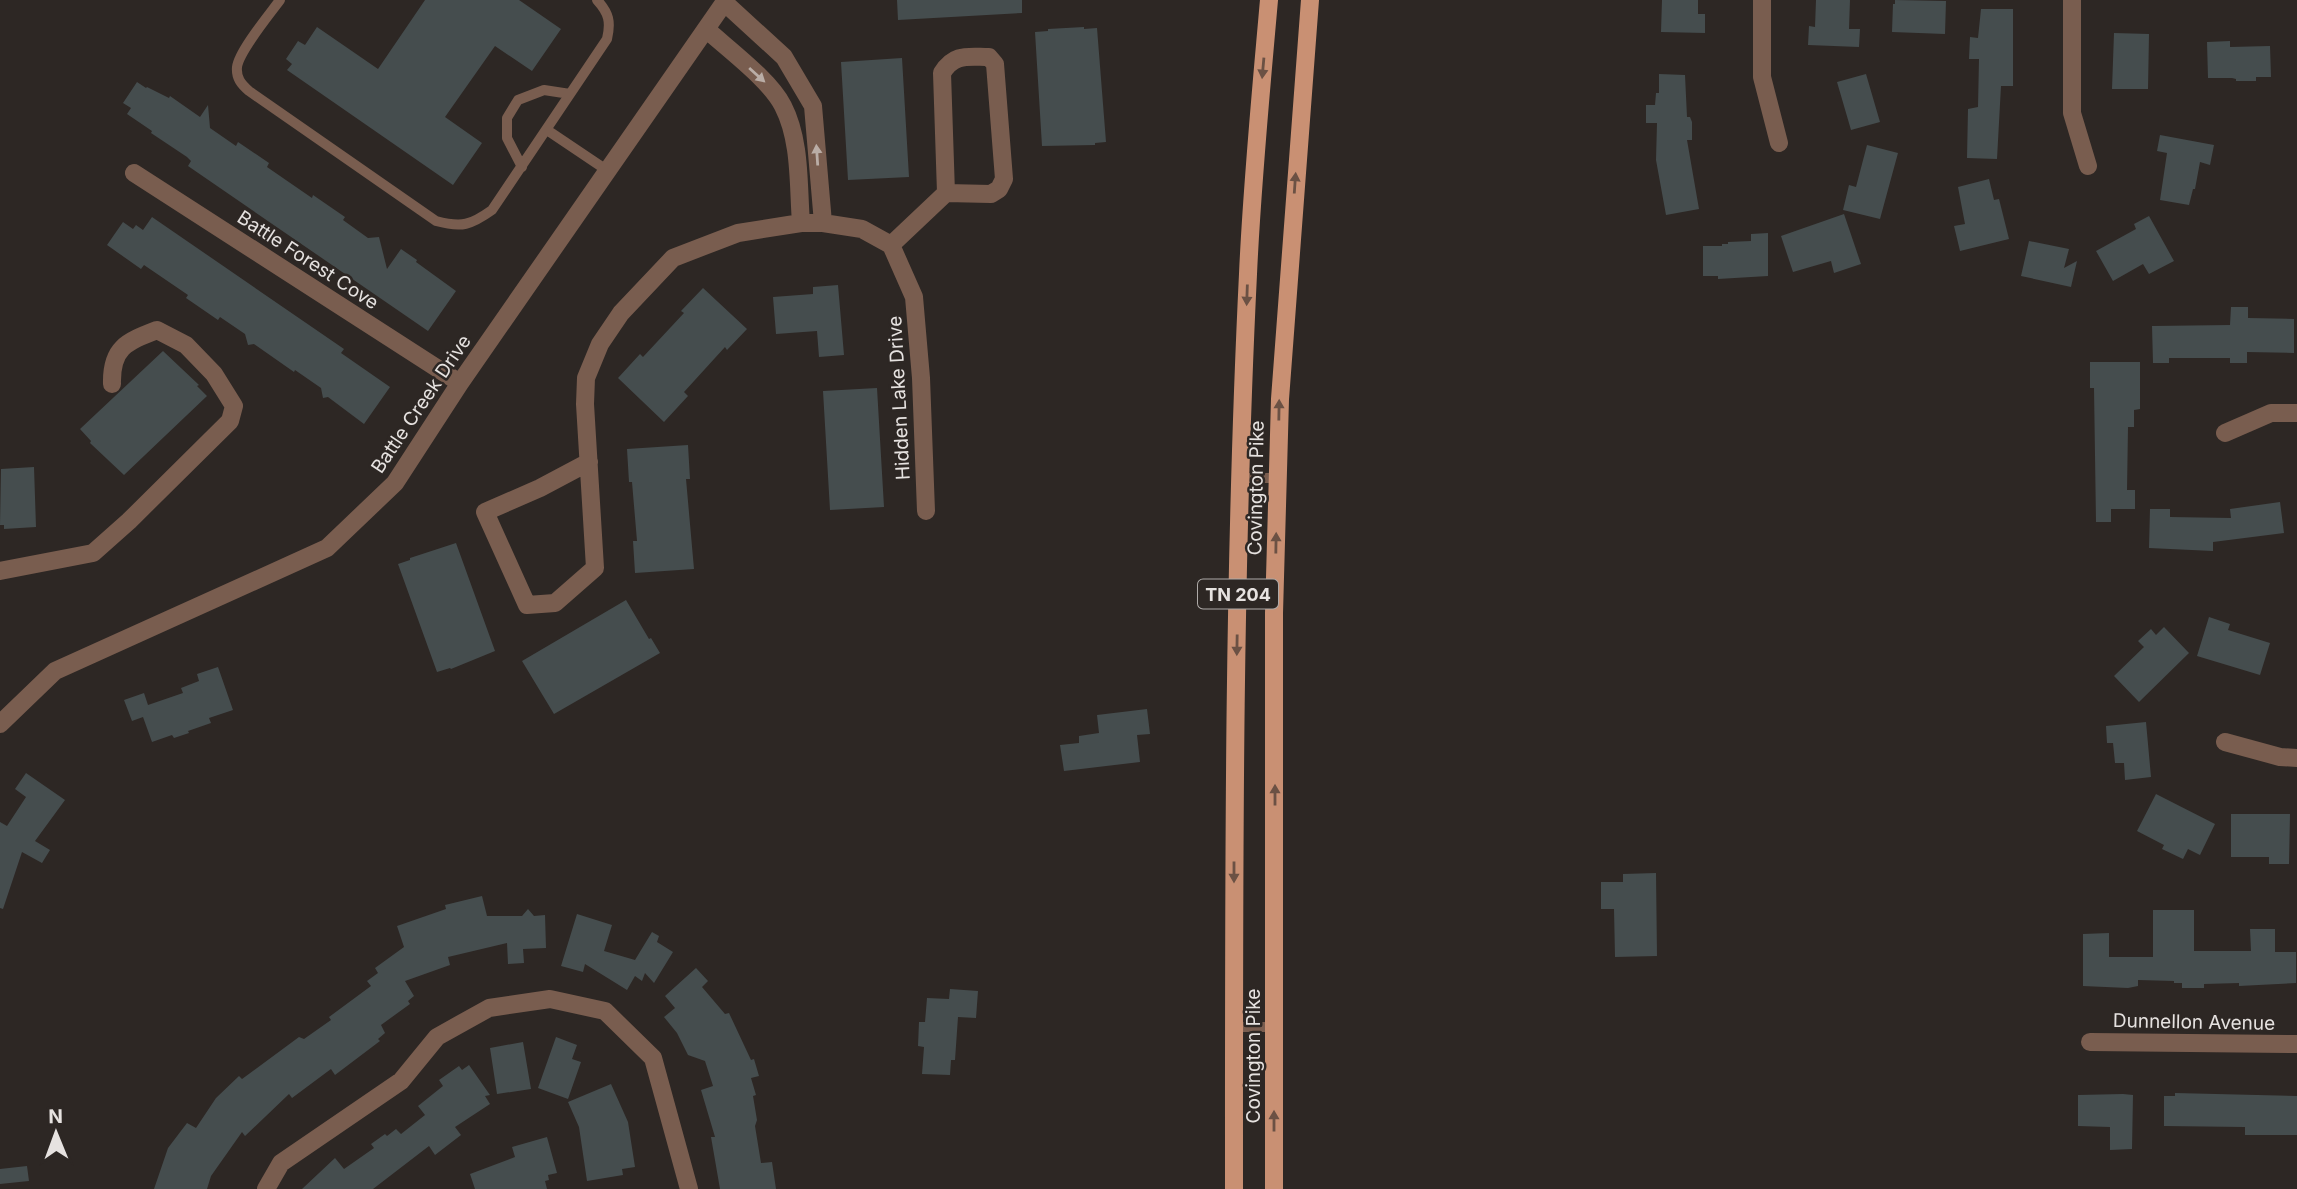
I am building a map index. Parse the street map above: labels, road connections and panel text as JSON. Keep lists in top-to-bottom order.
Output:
{
  "streets": {
    "main road": ["Covington Pike", "TN 204"],
    "street": [
      "Battle Forest Cove",
      "Hidden Lake Drive",
      "Battle Creek Drive",
      "Dunnellon Avenue"
    ]
  },
  "crossings": [
    ["Battle Forest Cove", "Battle Creek Drive"]
  ],
  "north": "top"
}
